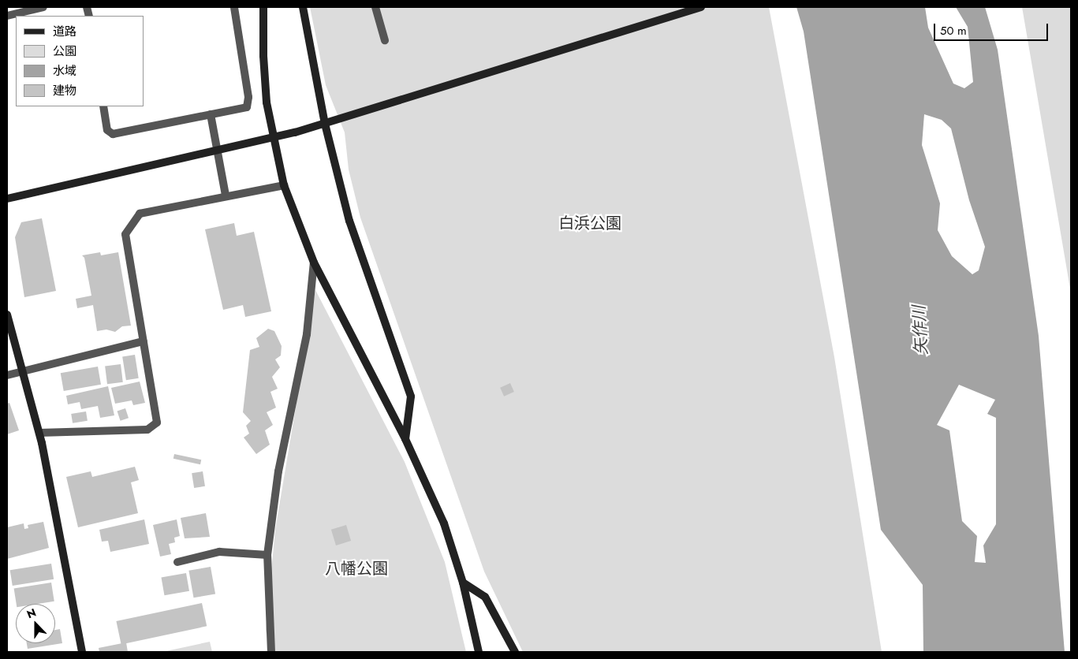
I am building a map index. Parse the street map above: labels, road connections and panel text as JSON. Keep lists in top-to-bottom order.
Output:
{
  "water": ["矢作川"],
  "parks": ["白浜公園", "八幡公園"],
  "legend": [
    "道路",
    "公園",
    "水域",
    "建物"
  ],
  "scale_bar": "50 m",
  "north": "top"
}
